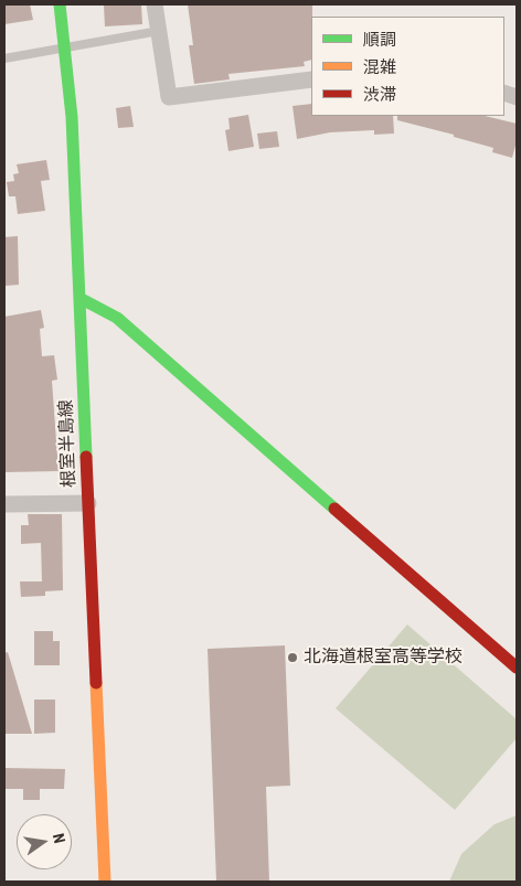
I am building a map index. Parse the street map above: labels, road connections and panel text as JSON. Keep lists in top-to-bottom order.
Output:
{
  "streets": {
    "main road": ["根室半島線"]
  },
  "places": ["北海道根室高等学校"],
  "legend": ["順調", "混雑", "渋滞"],
  "north": "right"
}
